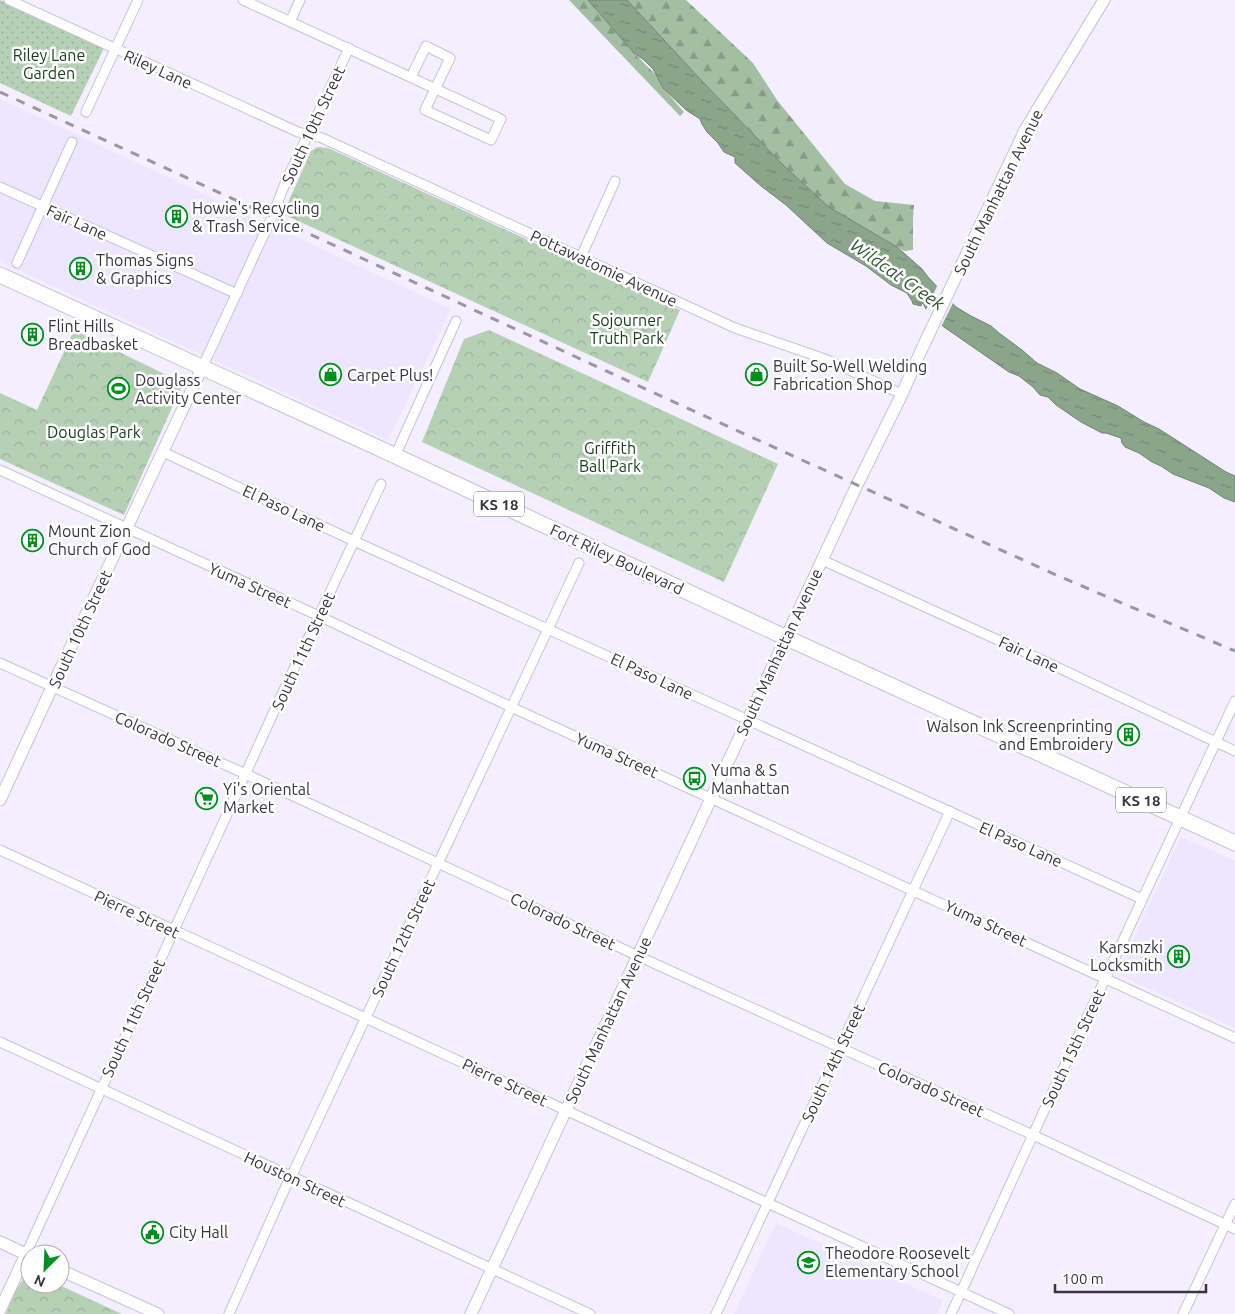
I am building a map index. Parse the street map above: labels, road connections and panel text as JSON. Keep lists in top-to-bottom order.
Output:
{
  "streets": {
    "highway": ["KS 18", "Fort Riley Boulevard"],
    "street": [
      "Riley Lane",
      "South 10th Street",
      "South Manhattan Avenue",
      "Fair Lane",
      "Pottawatomie Avenue",
      "El Paso Lane",
      "Yuma Street",
      "South 11th Street",
      "Colorado Street",
      "Pierre Street",
      "South 12th Street",
      "South 15th Street",
      "South 14th Street",
      "Houston Street"
    ]
  },
  "crossings": [
    ["Riley Lane", "South 10th Street"],
    ["Riley Lane", "Pottawatomie Avenue"],
    ["South 10th Street", "Fair Lane"],
    ["South 10th Street", "Pottawatomie Avenue"],
    ["South 10th Street", "El Paso Lane"],
    ["South 10th Street", "Fort Riley Boulevard"],
    ["South 10th Street", "Yuma Street"],
    ["South 10th Street", "Colorado Street"],
    ["South Manhattan Avenue", "Fair Lane"],
    ["South Manhattan Avenue", "Pottawatomie Avenue"],
    ["South Manhattan Avenue", "El Paso Lane"],
    ["South Manhattan Avenue", "Fort Riley Boulevard"],
    ["South Manhattan Avenue", "Yuma Street"],
    ["South Manhattan Avenue", "Colorado Street"],
    ["South Manhattan Avenue", "Pierre Street"],
    ["South Manhattan Avenue", "Houston Street"],
    ["Fair Lane", "South 15th Street"],
    ["El Paso Lane", "South 11th Street"],
    ["El Paso Lane", "South 12th Street"],
    ["El Paso Lane", "South 15th Street"],
    ["El Paso Lane", "South 14th Street"],
    ["Fort Riley Boulevard", "South 15th Street"],
    ["Yuma Street", "South 11th Street"],
    ["Yuma Street", "South 12th Street"],
    ["Yuma Street", "South 15th Street"],
    ["Yuma Street", "South 14th Street"],
    ["South 11th Street", "Colorado Street"],
    ["South 11th Street", "Pierre Street"],
    ["South 11th Street", "Houston Street"],
    ["Colorado Street", "South 12th Street"],
    ["Colorado Street", "South 15th Street"],
    ["Colorado Street", "South 14th Street"],
    ["Pierre Street", "South 12th Street"],
    ["Pierre Street", "South 15th Street"],
    ["Pierre Street", "South 14th Street"],
    ["South 12th Street", "Houston Street"]
  ],
  "water": ["Wildcat Creek"],
  "parks": [
    "Riley Lane Garden",
    "Sojourner Truth Park",
    "Douglas Park",
    "Griffith Ball Park"
  ],
  "places": {
    "building": [
      "Howie's Recycling & Trash Service",
      "Thomas Signs & Graphics",
      "Flint Hills Breadbasket",
      "Mount Zion Church of God",
      "Walson Ink Screenprinting and Embroidery",
      "Karsmzki Locksmith"
    ],
    "shop": ["Carpet Plus!", "Built So-Well Welding Fabrication Shop"],
    "sports": ["Douglass Activity Center"],
    "bus stop": ["Yuma & S Manhattan"],
    "supermarket": ["Yi's Oriental Market"],
    "public building": ["City Hall"],
    "school or university": ["Theodore Roosevelt Elementary School"]
  },
  "scale_bar": "100 m",
  "north": "bottom left"
}
